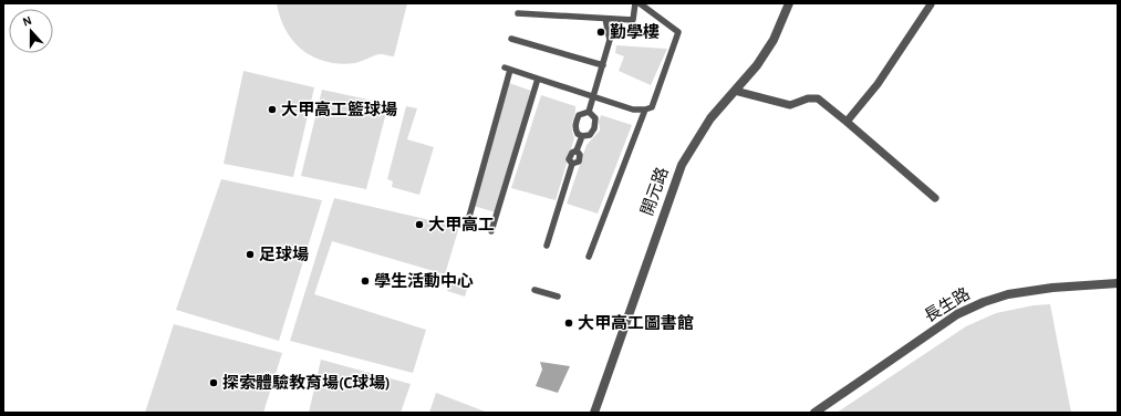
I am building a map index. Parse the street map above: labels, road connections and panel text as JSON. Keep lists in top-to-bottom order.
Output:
{
  "streets": {
    "street": ["開元路", "長生路"]
  },
  "places": [
    "勤學樓",
    "大甲高工籃球場",
    "大甲高工",
    "足球場",
    "學生活動中心",
    "大甲高工圖書館",
    "探索體驗教育場(C球場)"
  ],
  "north": "top"
}
